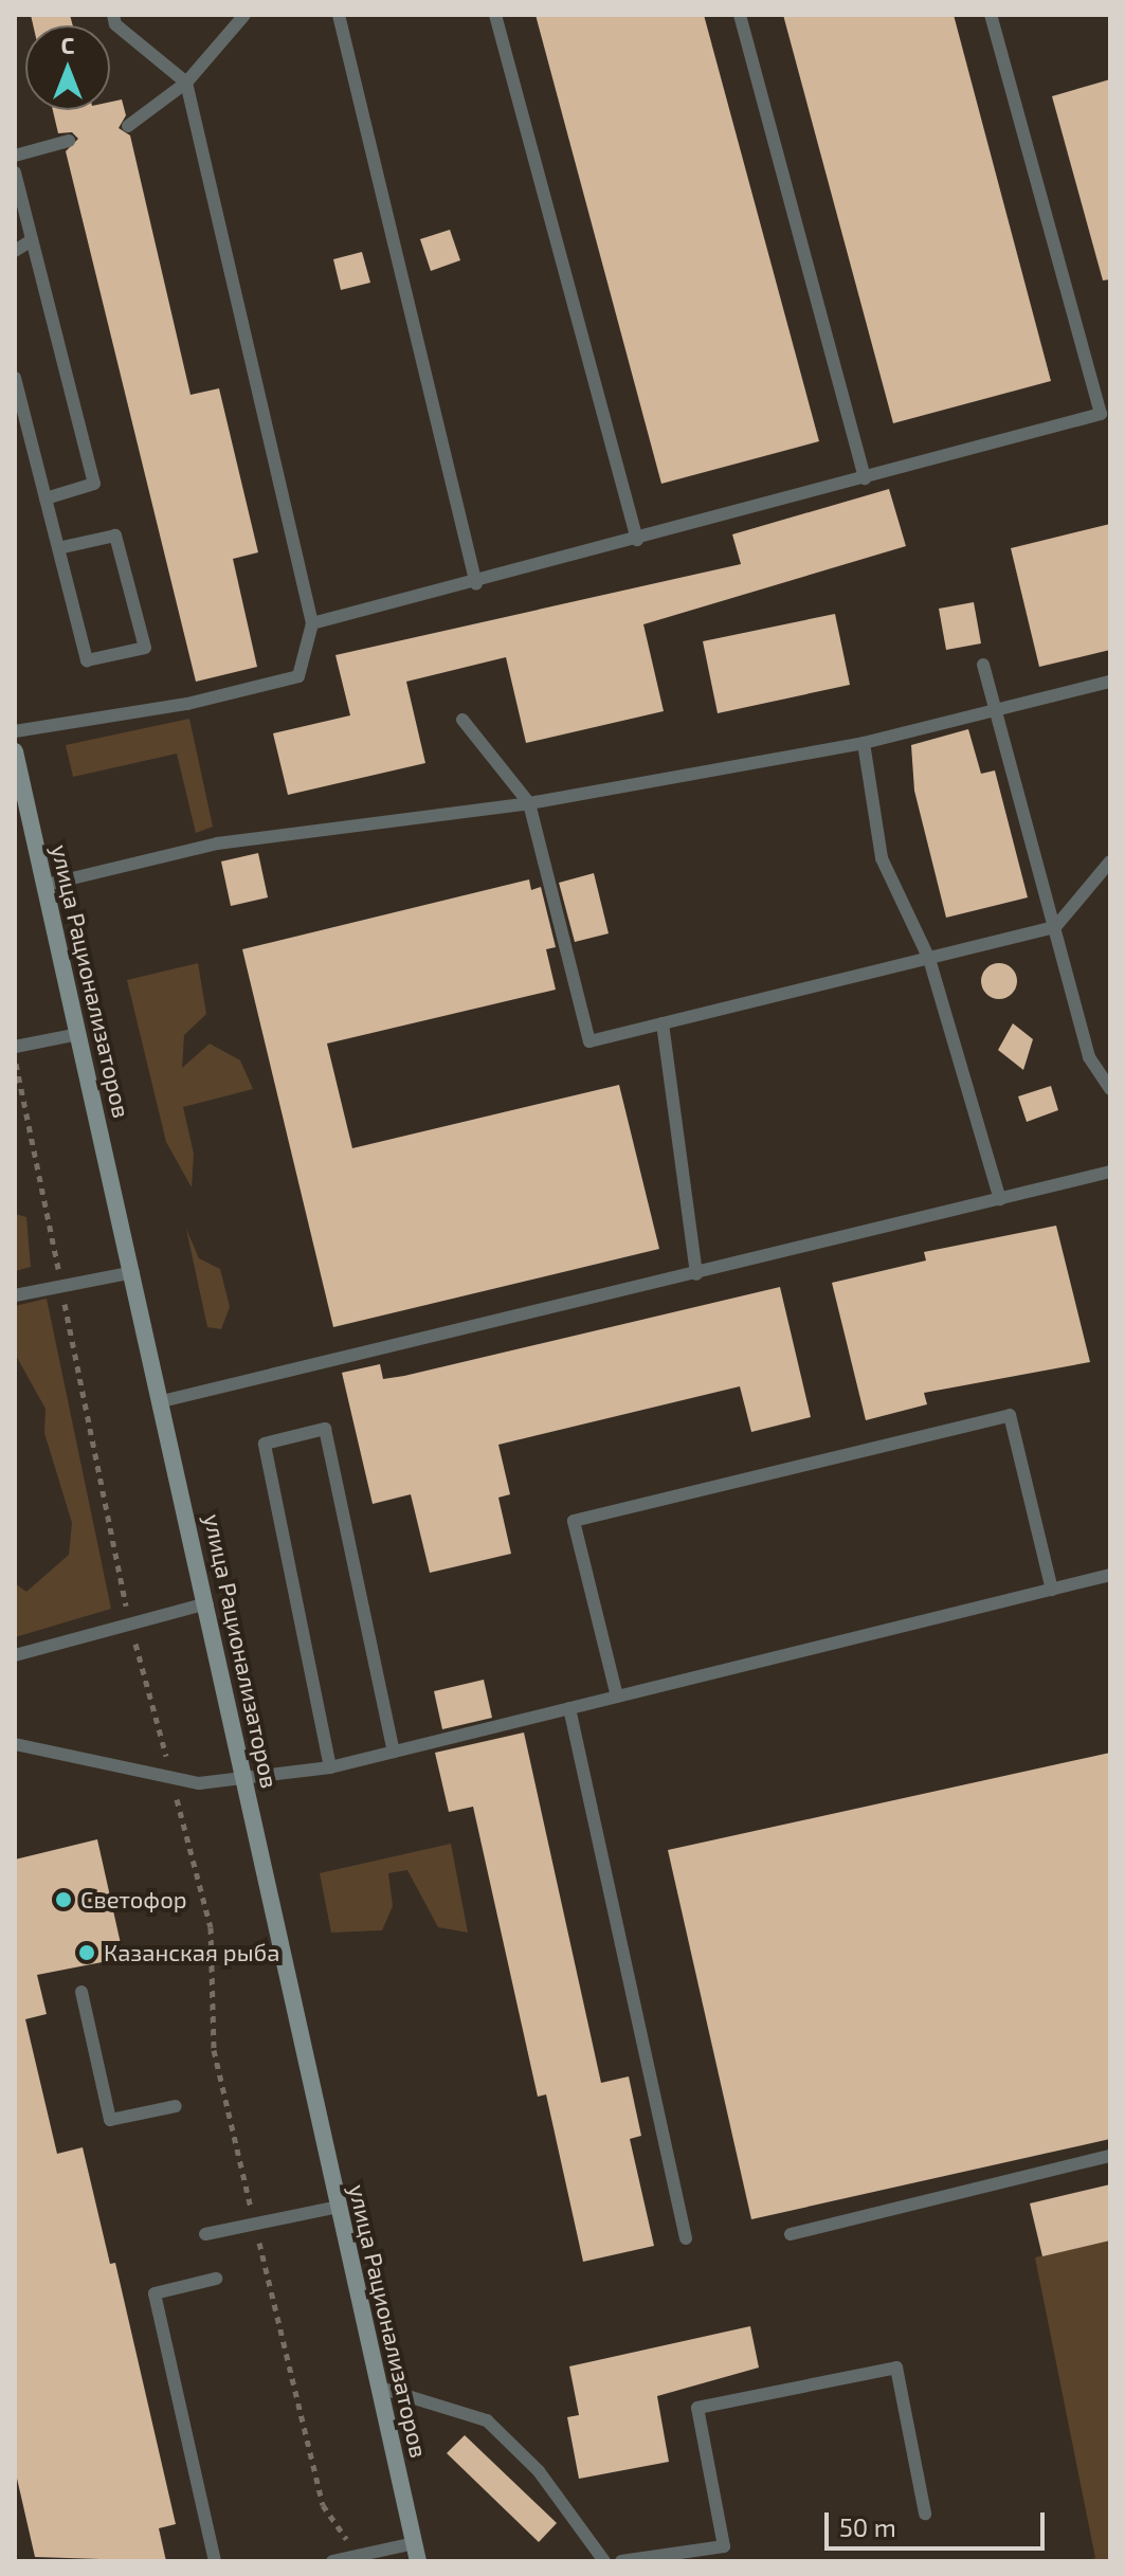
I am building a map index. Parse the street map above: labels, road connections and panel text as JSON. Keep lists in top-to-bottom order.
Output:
{
  "streets": {
    "main road": ["улица Рационализаторов"]
  },
  "places": ["Светофор", "Казанская рыба"],
  "scale_bar": "50 m",
  "north": "top"
}
